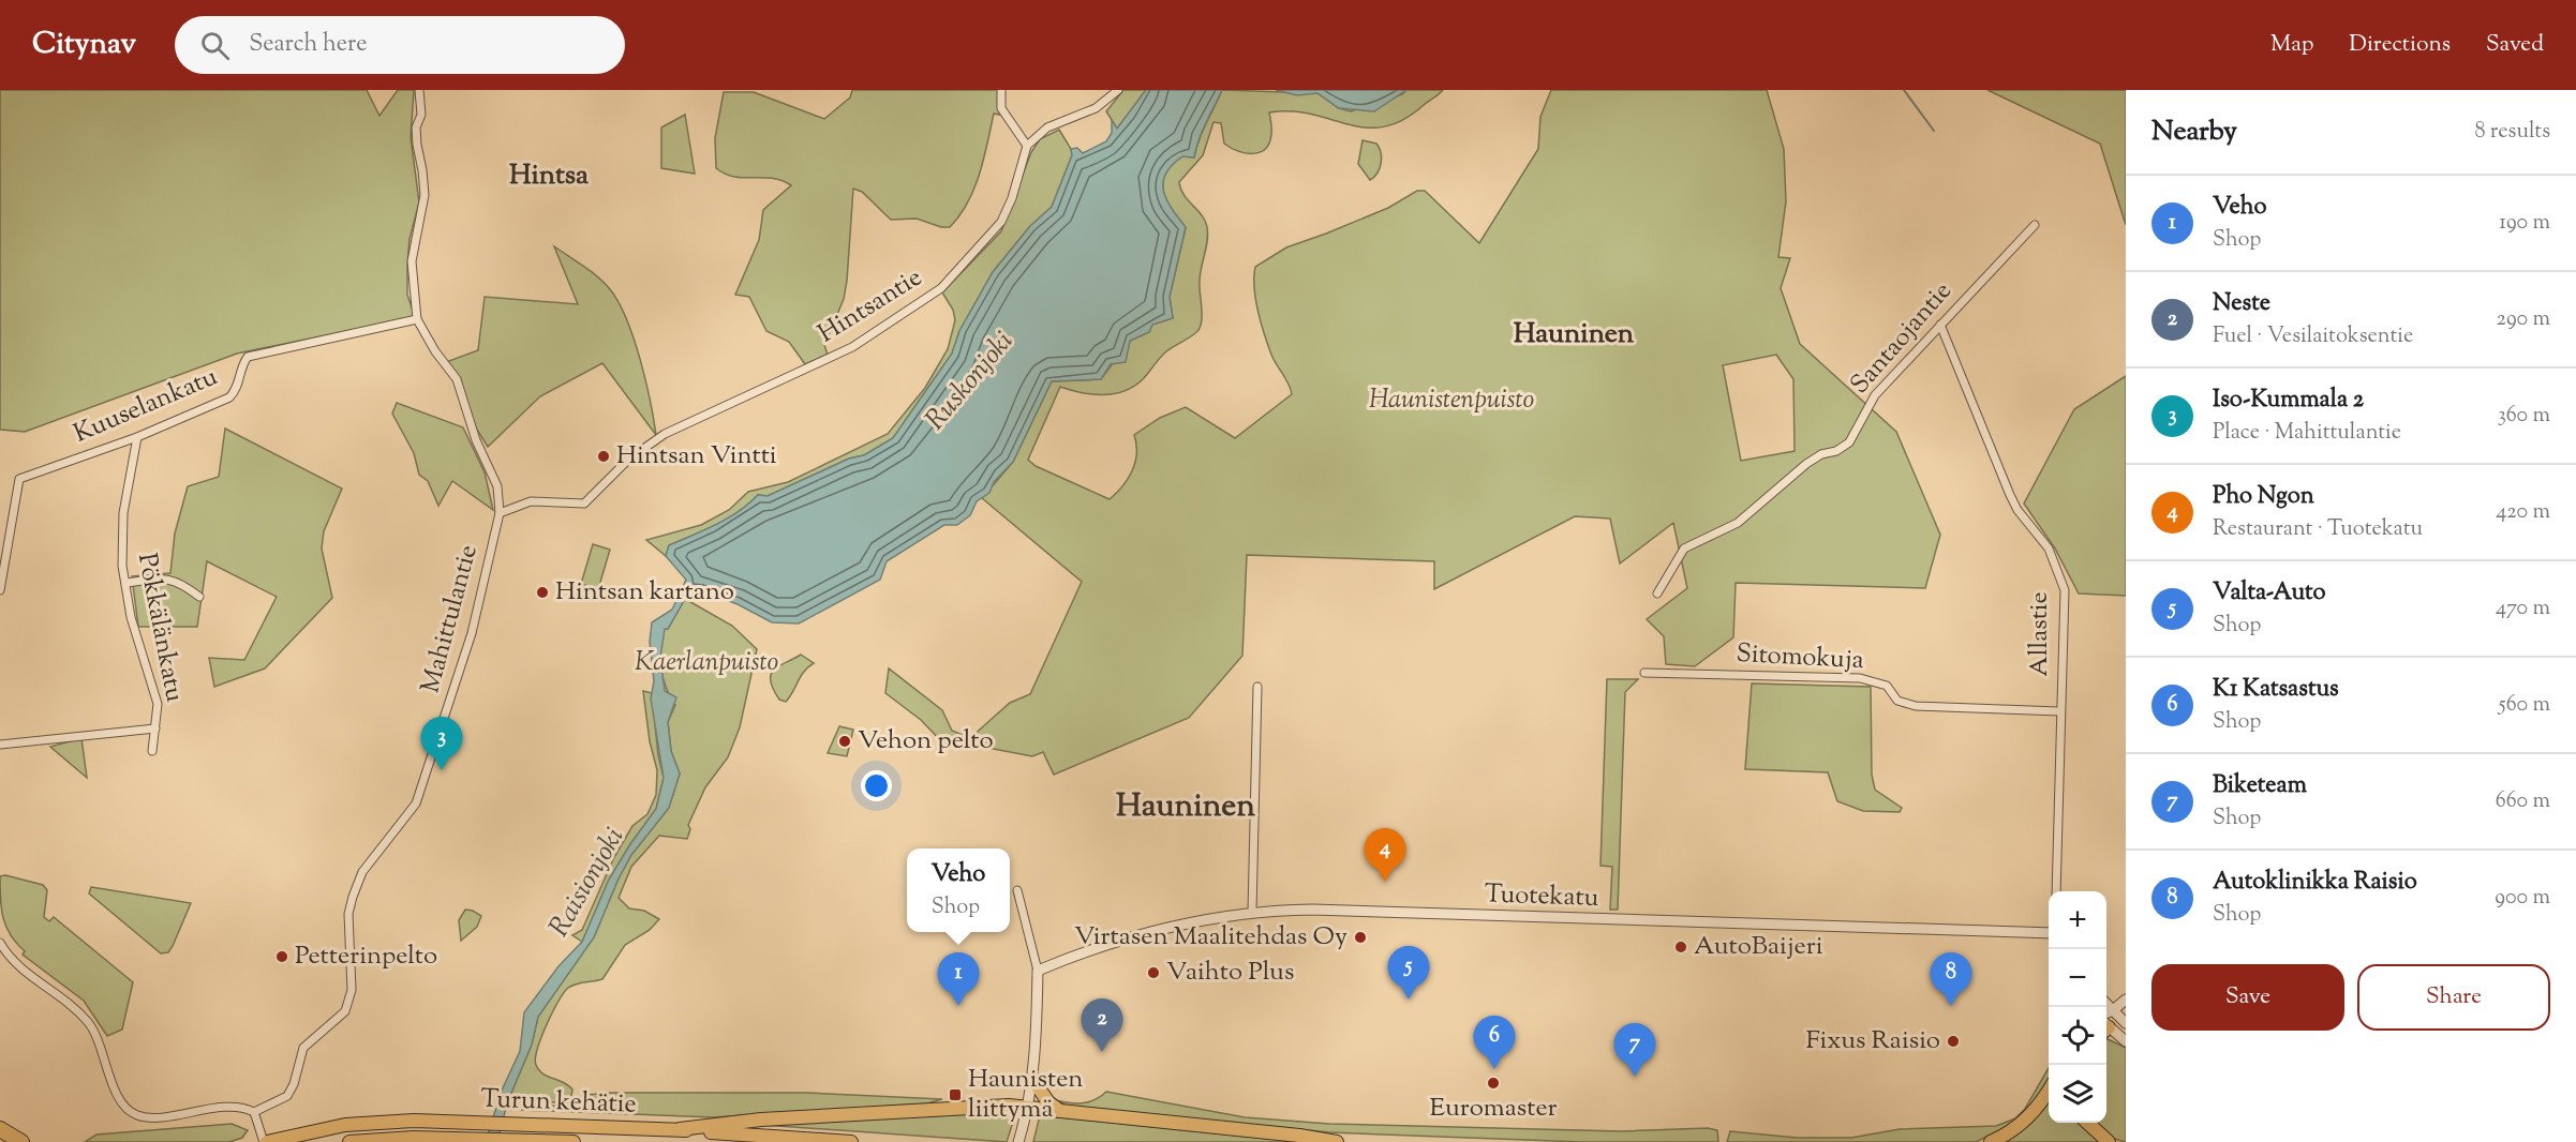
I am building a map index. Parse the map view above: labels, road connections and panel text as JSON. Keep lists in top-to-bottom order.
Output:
{
  "streets": {
    "highway": ["Turun kehätie"],
    "street": [
      "Hintsantie",
      "Santaojantie",
      "Kuuselankatu",
      "Mahittulantie",
      "Pökkälänkatu",
      "Allastie",
      "Sitomokuja",
      "Tuotekatu"
    ]
  },
  "crossings": [
    ["Hintsantie", "Mahittulantie"],
    ["Santaojantie", "Allastie"],
    ["Kuuselankatu", "Mahittulantie"],
    ["Kuuselankatu", "Pökkälänkatu"],
    ["Allastie", "Sitomokuja"]
  ],
  "districts": ["Hintsa", "Hauninen", "Hauninen"],
  "water": ["Ruskonjoki", "Raisionjoki"],
  "parks": ["Haunistenpuisto", "Kaerlanpuisto"],
  "places": {
    "other": [
      "Hintsan Vintti",
      "Hintsan kartano",
      "Vehon pelto",
      "Virtasen Maalitehdas Oy",
      "AutoBaijeri",
      "Petterinpelto",
      "Vaihto Plus",
      "Fixus Raisio",
      "Euromaster"
    ],
    "transit": ["Haunisten liittymä"]
  },
  "page": {
    "header": "Citynav",
    "search": "Search here",
    "nav": ["Map", "Directions", "Saved"],
    "heading": ["Nearby", "8 results"],
    "list": [
      {
        "mark": "1",
        "name": "Veho",
        "note": "Shop",
        "value": "190 m"
      },
      {
        "mark": "2",
        "name": "Neste",
        "note": "Fuel · Vesilaitoksentie",
        "value": "290 m"
      },
      {
        "mark": "3",
        "name": "Iso-Kummala 2",
        "note": "Place · Mahittulantie",
        "value": "360 m"
      },
      {
        "mark": "4",
        "name": "Pho Ngon",
        "note": "Restaurant · Tuotekatu",
        "value": "420 m"
      },
      {
        "mark": "5",
        "name": "Valta-Auto",
        "note": "Shop",
        "value": "470 m"
      },
      {
        "mark": "6",
        "name": "K1 Katsastus",
        "note": "Shop",
        "value": "560 m"
      },
      {
        "mark": "7",
        "name": "Biketeam",
        "note": "Shop",
        "value": "660 m"
      },
      {
        "mark": "8",
        "name": "Autoklinikka Raisio",
        "note": "Shop",
        "value": "900 m"
      }
    ],
    "pins": [
      "3",
      "4",
      "5",
      "1",
      "8",
      "2",
      "6",
      "7"
    ],
    "popup": ["Veho", "Shop"],
    "map_buttons": ["+", "−"],
    "buttons": ["Save", "Share"]
  }
}
